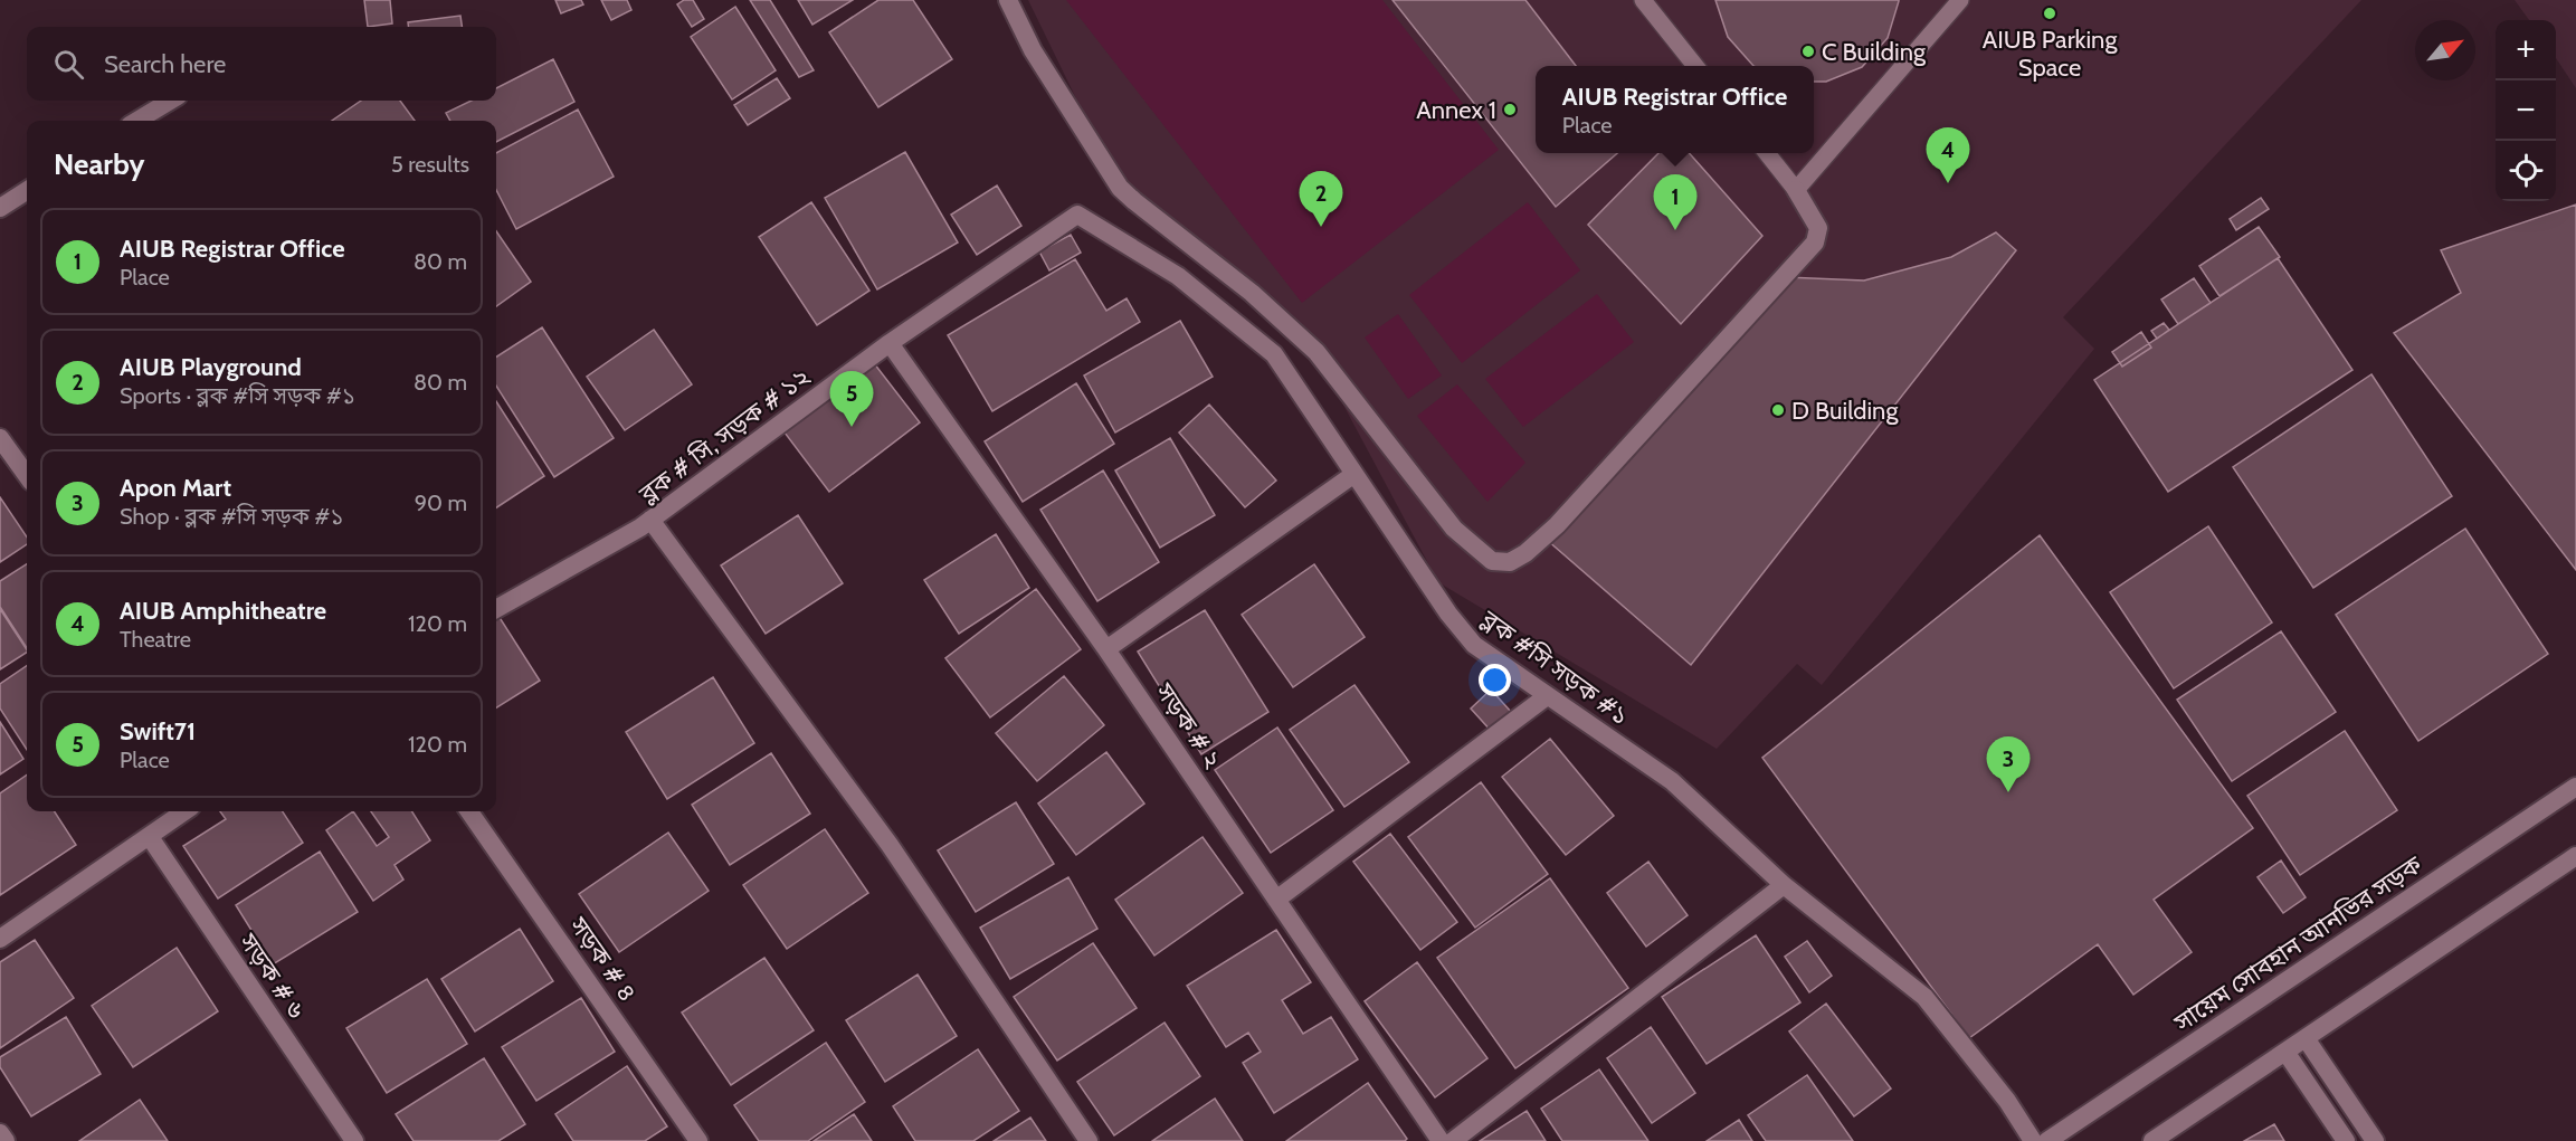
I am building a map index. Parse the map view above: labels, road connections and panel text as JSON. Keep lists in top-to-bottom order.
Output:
{
  "streets": {
    "street": [
      "ব্লক # সি, সড়ক # ১২",
      "ব্লক #সি সড়ক #১",
      "সড়ক # ২",
      "সায়েম সোবহান আনভির সড়ক",
      "সড়ক # ৪",
      "সড়ক # ৬"
    ]
  },
  "crossings": [
    ["ব্লক # সি, সড়ক # ১২", "ব্লক #সি সড়ক #১"],
    ["ব্লক # সি, সড়ক # ১২", "সড়ক # ২"]
  ],
  "places": [
    "AIUB Parking Space",
    "C Building",
    "Annex 1",
    "D Building"
  ],
  "north": "top right",
  "page": {
    "map_buttons": ["+", "−"],
    "search": "Search here",
    "popup": ["AIUB Registrar Office", "Place"],
    "heading": ["Nearby", "5 results"],
    "pins": [
      "4",
      "2",
      "1",
      "5",
      "3"
    ],
    "list": [
      {
        "mark": "1",
        "name": "AIUB Registrar Office",
        "note": "Place",
        "value": "80 m"
      },
      {
        "mark": "2",
        "name": "AIUB Playground",
        "note": "Sports · ব্লক #সি সড়ক #১",
        "value": "80 m"
      },
      {
        "mark": "3",
        "name": "Apon Mart",
        "note": "Shop · ব্লক #সি সড়ক #১",
        "value": "90 m"
      },
      {
        "mark": "4",
        "name": "AIUB Amphitheatre",
        "note": "Theatre",
        "value": "120 m"
      },
      {
        "mark": "5",
        "name": "Swift71",
        "note": "Place",
        "value": "120 m"
      }
    ]
  }
}
